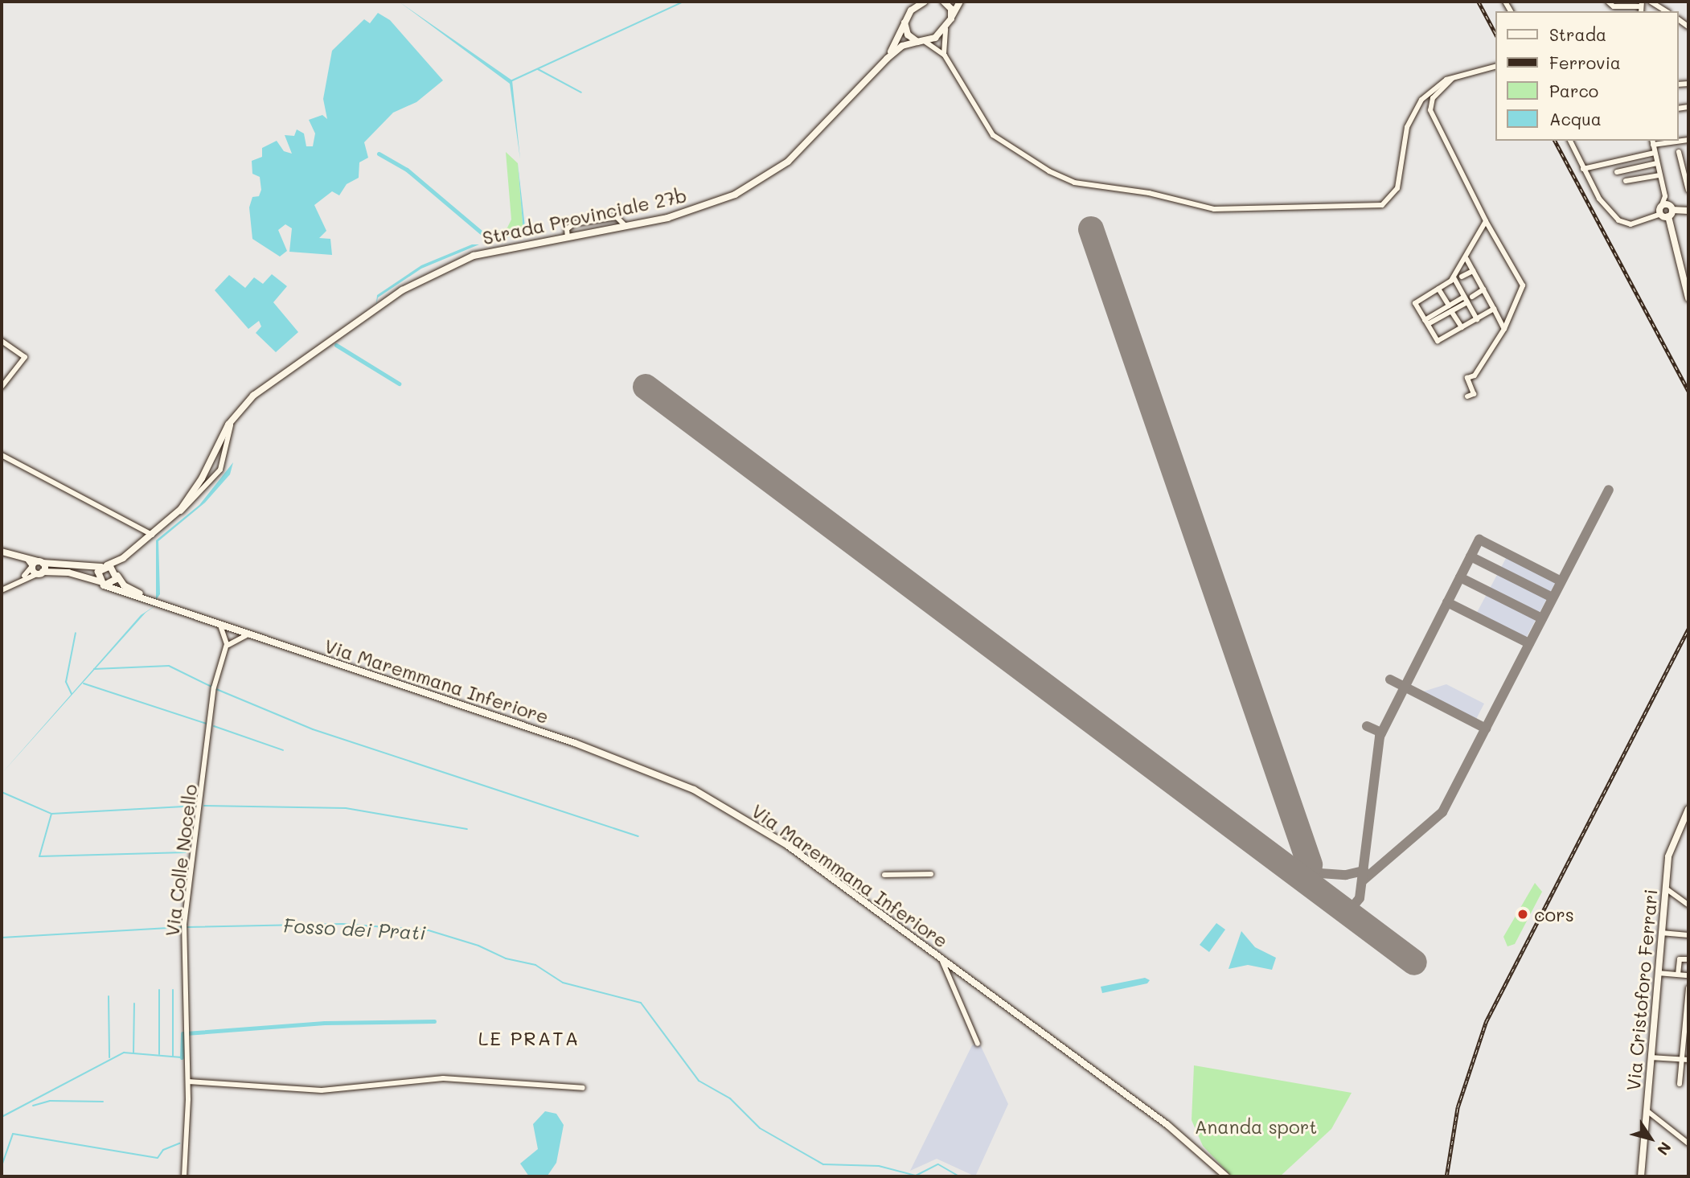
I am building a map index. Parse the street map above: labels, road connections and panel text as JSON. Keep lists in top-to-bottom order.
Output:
{
  "streets": {
    "main road": ["Strada Provinciale 27b", "Via Maremmana Inferiore", "Via Cristoforo Ferrari"],
    "street": ["Via Colle Nocello"]
  },
  "crossings": [
    ["Via Maremmana Inferiore", "Via Colle Nocello"]
  ],
  "districts": ["LE PRATA"],
  "water": ["Fosso dei Prati"],
  "parks": ["Ananda sport"],
  "places": ["cors"],
  "legend": [
    "Strada",
    "Ferrovia",
    "Parco",
    "Acqua"
  ],
  "north": "bottom right"
}
